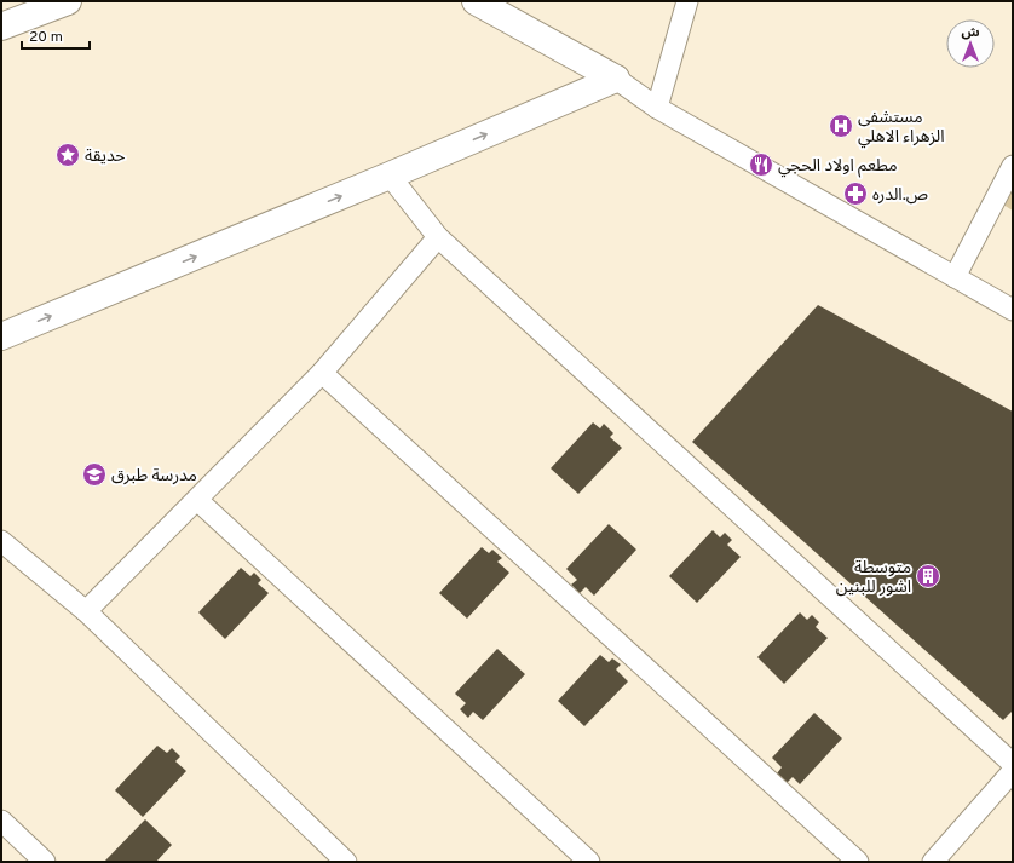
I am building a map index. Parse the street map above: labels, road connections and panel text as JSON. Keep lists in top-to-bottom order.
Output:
{
  "places": {
    "hospital": ["مستشفى الزهراء الاهلي"],
    "place": ["حديقة"],
    "restaurant": ["مطعم اولاد الحجي"],
    "pharmacy": ["ص.الدره"],
    "school or university": ["مدرسة طبرق"],
    "building": ["متوسطة اشور للبنين"]
  },
  "scale_bar": "20 m",
  "north": "top"
}
